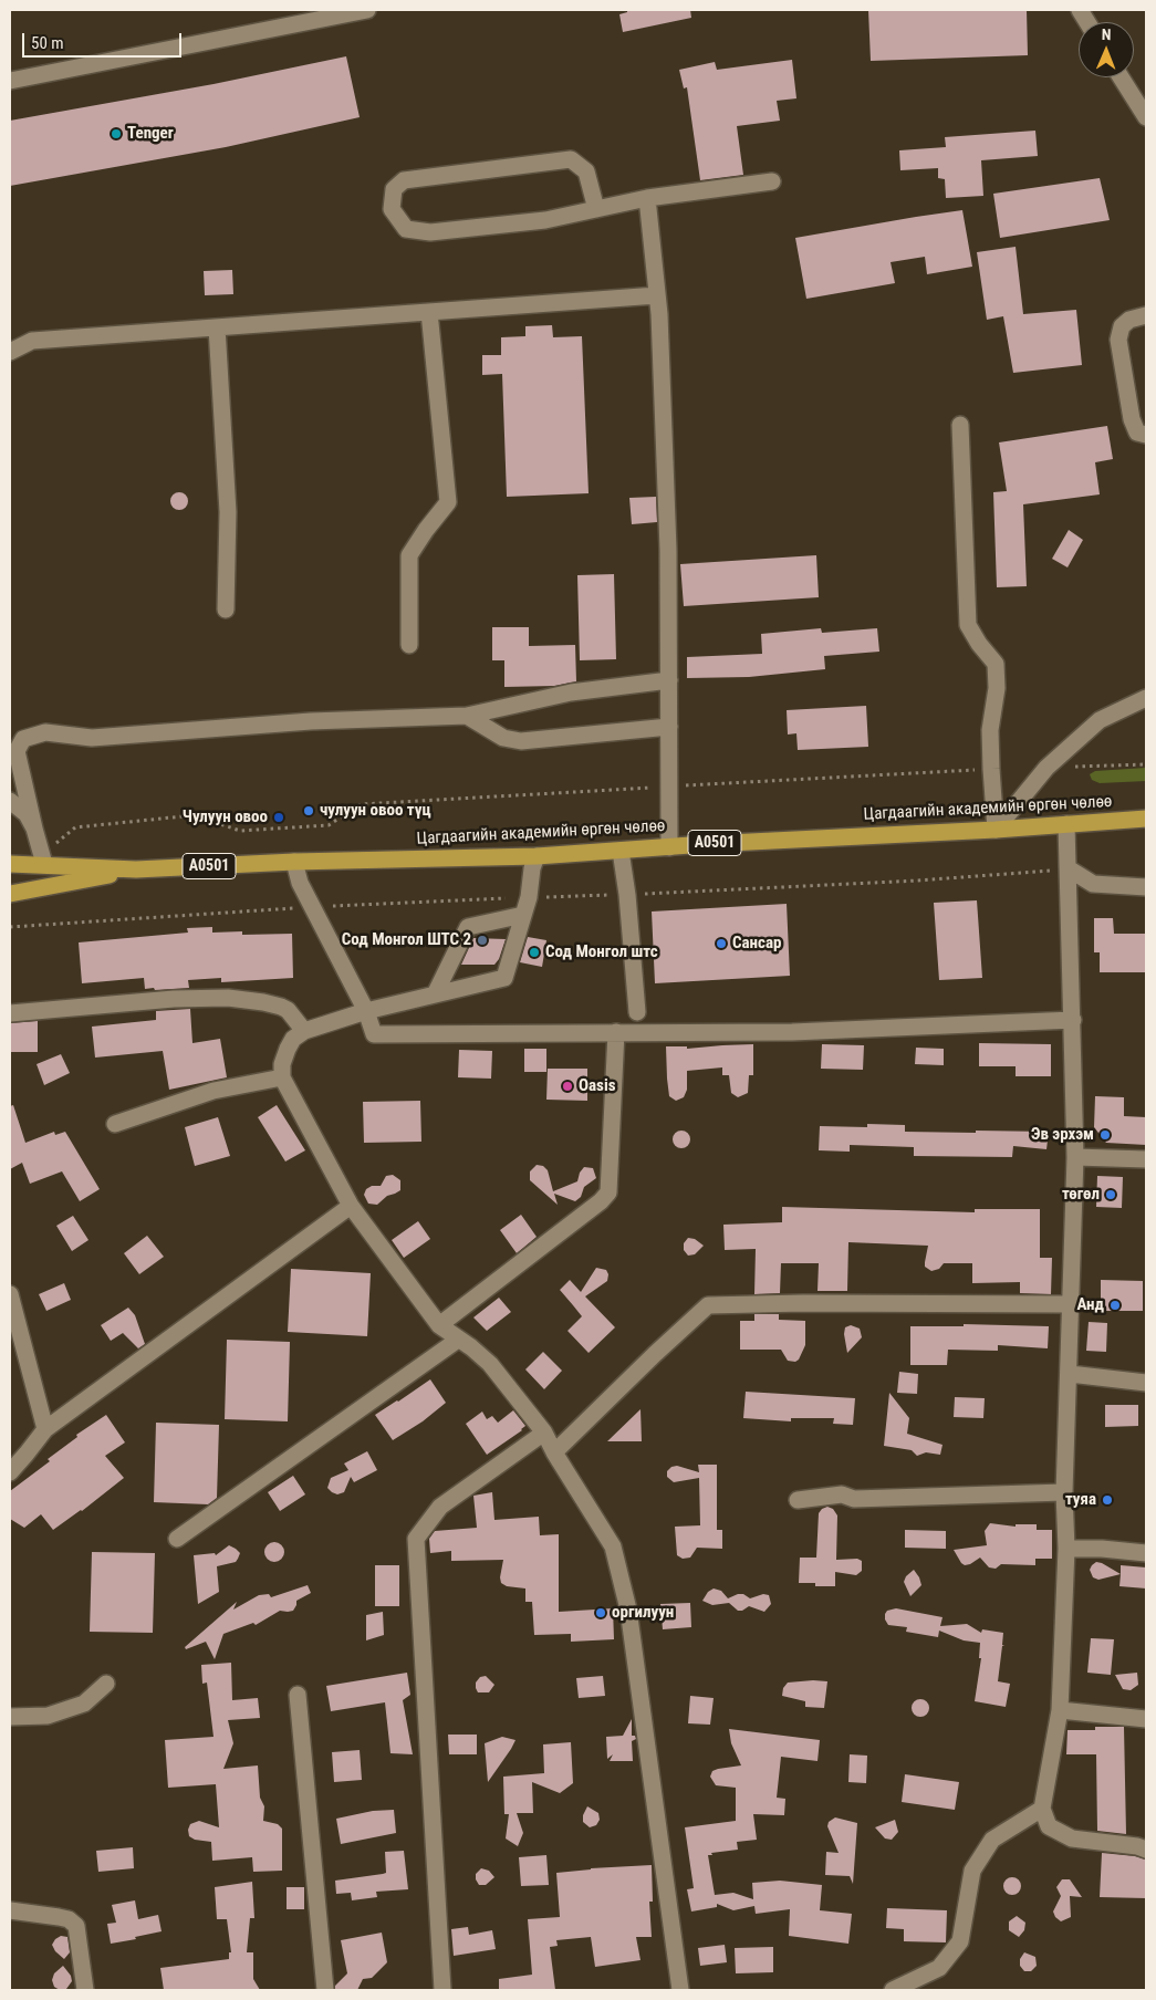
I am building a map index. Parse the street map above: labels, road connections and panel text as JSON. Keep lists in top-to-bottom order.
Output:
{
  "streets": {
    "highway": ["Цагдаагийн академийн өргөн чөлөө", "A0501"]
  },
  "places": [
    "Tenger",
    "чулуун овоо түц",
    "Чулуун овоо",
    "Сод Монгол ШТС 2",
    "Сансар",
    "Сод Монгол штс",
    "Oasis",
    "Эв эрхэм",
    "төгөл",
    "Анд",
    "туяа",
    "оргилуун"
  ],
  "scale_bar": "50 m",
  "north": "top"
}
